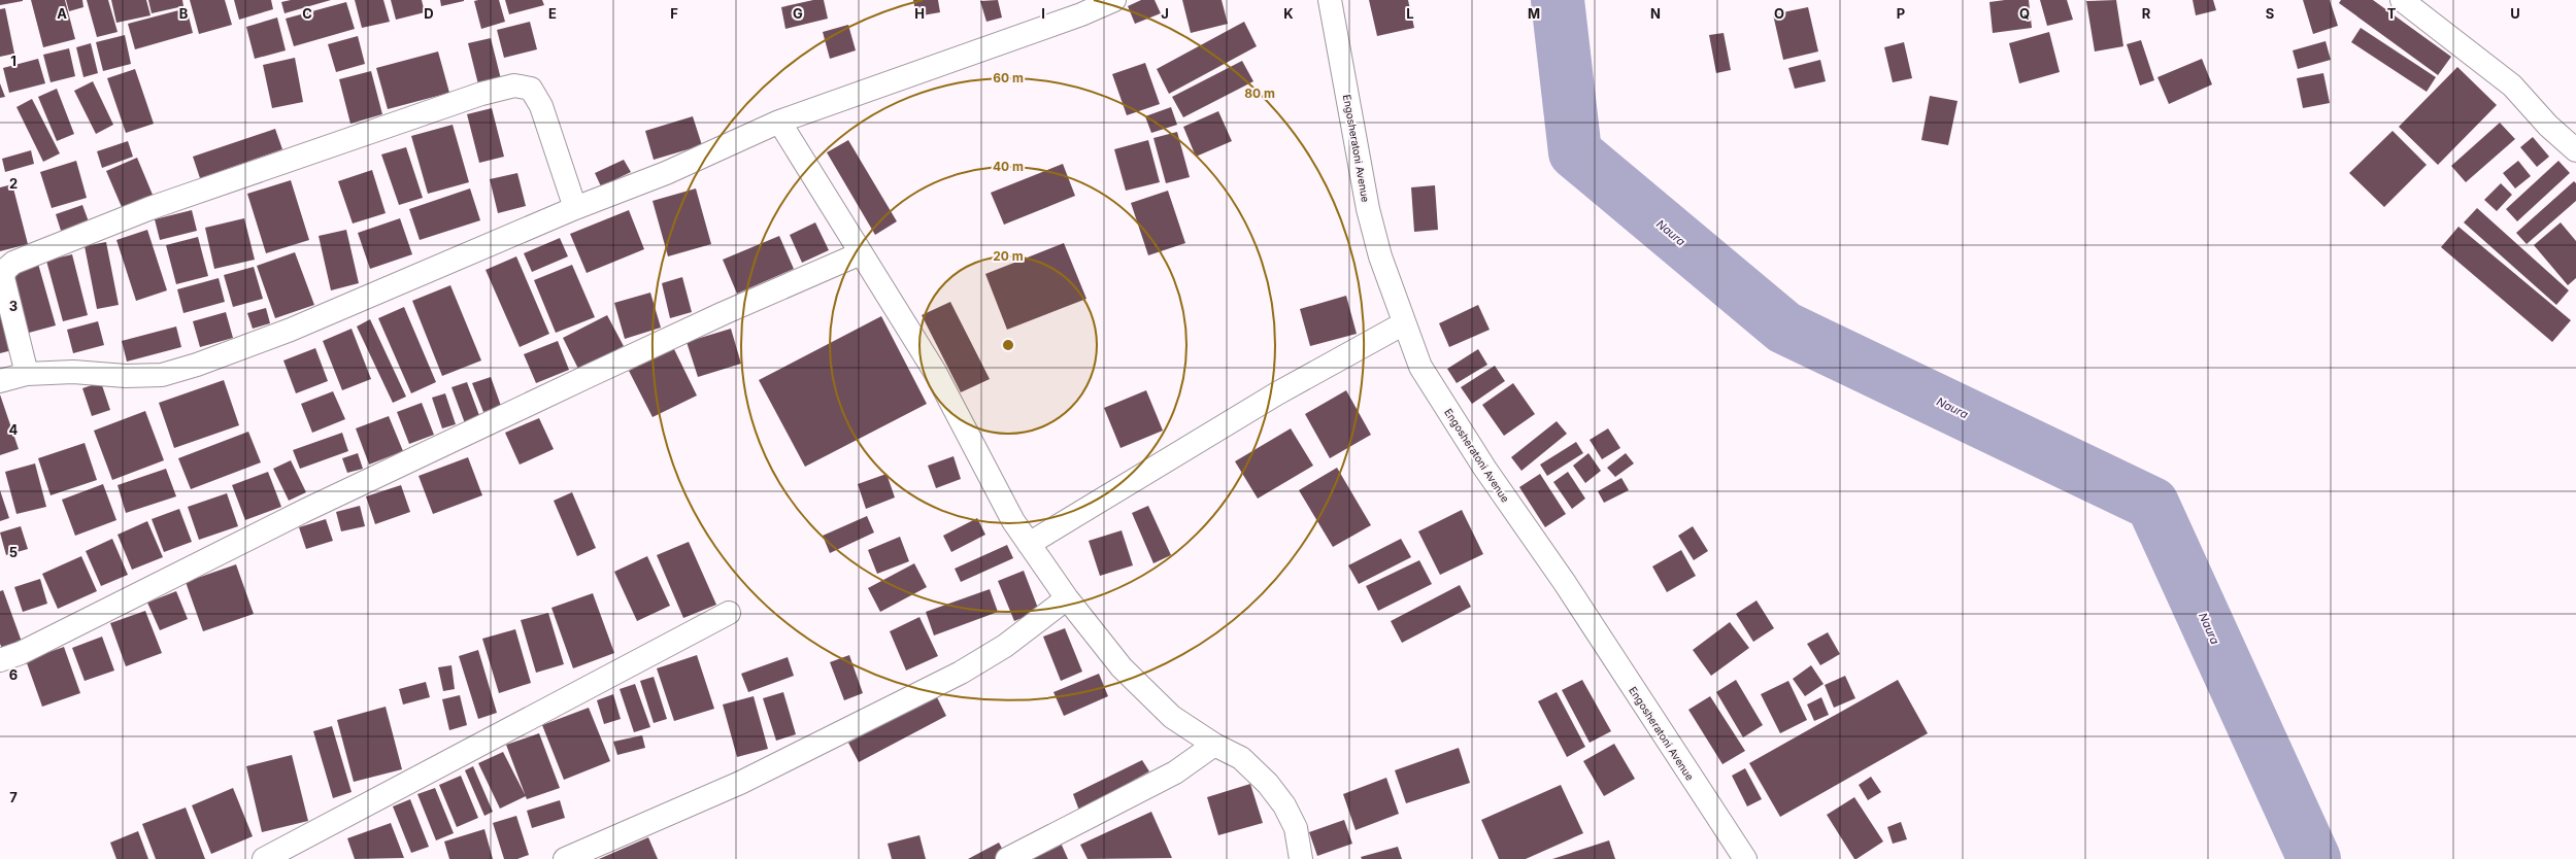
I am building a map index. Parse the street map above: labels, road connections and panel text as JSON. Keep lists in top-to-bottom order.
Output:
{
  "streets": {
    "street": ["Engosheratoni Avenue"]
  },
  "water": ["Naura"],
  "grid": {
    "columns": [
      "A",
      "B",
      "C",
      "D",
      "E",
      "F",
      "G",
      "H",
      "I",
      "J",
      "K",
      "L",
      "M",
      "N",
      "O",
      "P",
      "Q",
      "R",
      "S",
      "T",
      "U"
    ],
    "rows": [
      "1",
      "2",
      "3",
      "4",
      "5",
      "6",
      "7"
    ]
  },
  "rings": [
    "60 m",
    "80 m",
    "40 m",
    "20 m"
  ]
}
